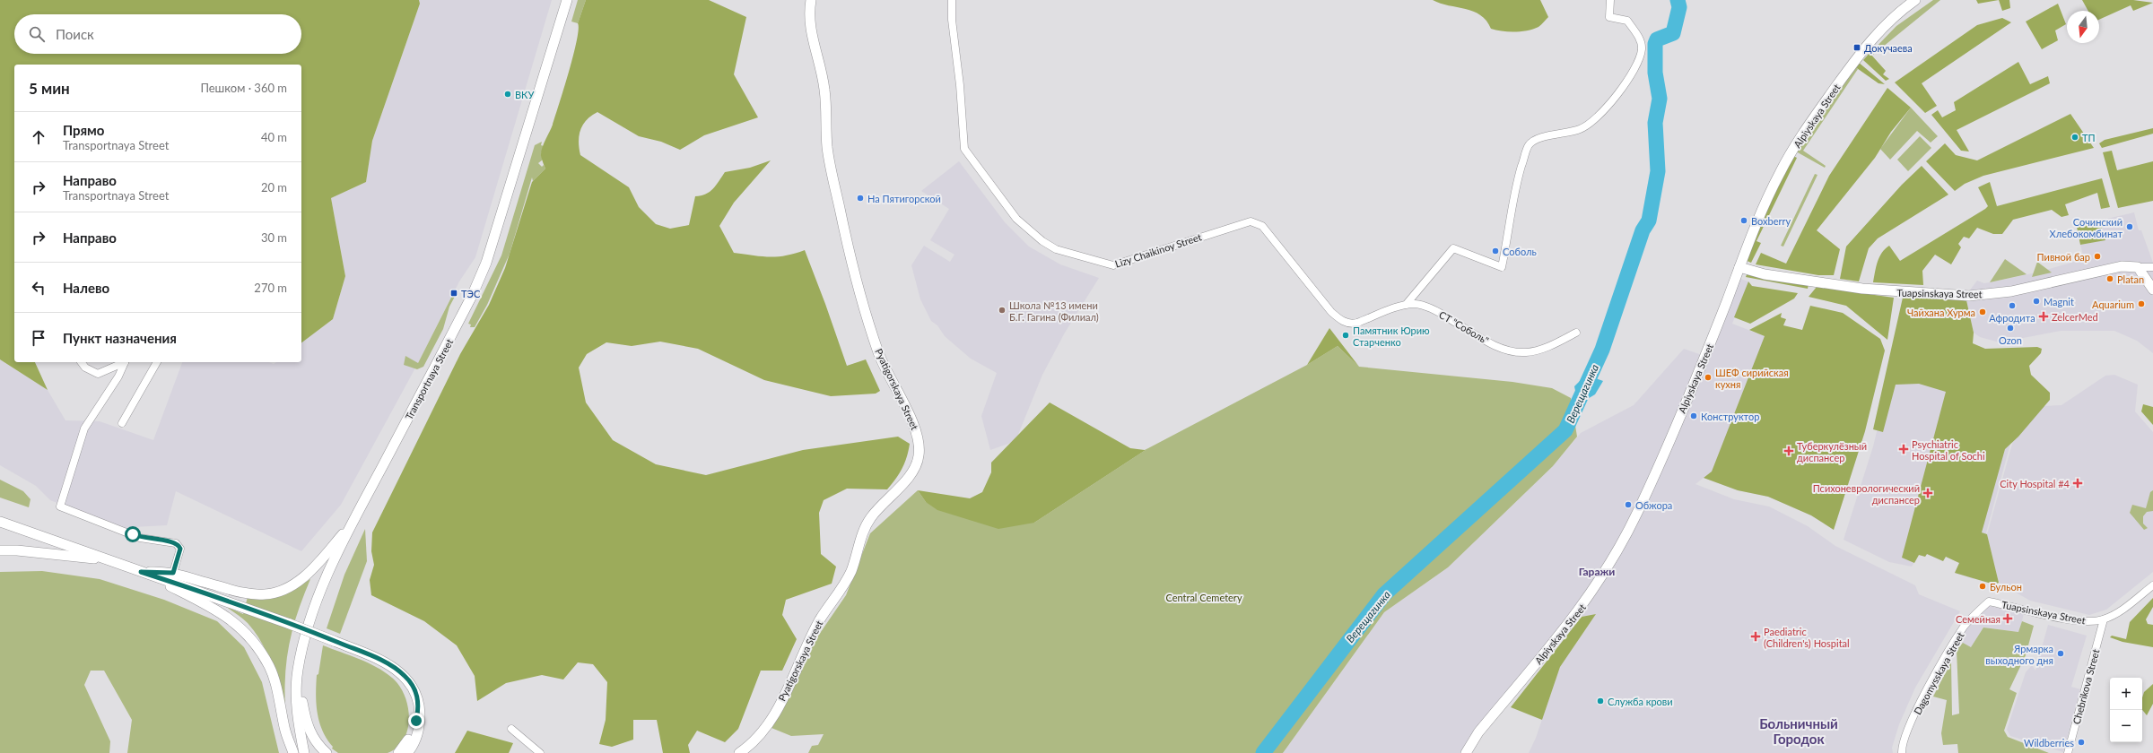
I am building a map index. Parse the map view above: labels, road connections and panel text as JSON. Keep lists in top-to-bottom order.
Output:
{
  "streets": {
    "street": [
      "Alpiyskaya Street",
      "Lizy Chaikinoy Street",
      "Tuapsinskaya Street",
      "СТ \"Соболь\"",
      "Transportnaya Street",
      "Pyatigorskaya Street",
      "Dagomysskaya Street",
      "Chebrikova Street"
    ]
  },
  "crossings": [
    ["Alpiyskaya Street", "Tuapsinskaya Street"],
    ["Lizy Chaikinoy Street", "СТ \"Соболь\""],
    ["Tuapsinskaya Street", "Dagomysskaya Street"],
    ["Tuapsinskaya Street", "Chebrikova Street"]
  ],
  "districts": ["Гаражи", "Больничный Городок"],
  "water": ["Верещагинка"],
  "parks": ["Central Cemetery"],
  "places": {
    "transit": ["Докучаева", "ТЭС"],
    "other": [
      "ВКУ",
      "ТП",
      "На Пятигорской",
      "Boxberry",
      "Сочинский Хлебокомбинат",
      "Соболь",
      "Пивной бар",
      "Platan",
      "Magnit",
      "Aquarium",
      "Афродита",
      "Школа №13 имени Б.Г. Гагина (Филиал)",
      "Чайхана Хурма",
      "Ozon",
      "Памятник Юрию Старченко",
      "ШЕФ сирийская кухня",
      "Конструктор",
      "Обжора",
      "Бульон",
      "Ярмарка выходного дня",
      "Служба крови",
      "Wildberries"
    ],
    "health": [
      "ZelcerMed",
      "Psychiatric Hospital of Sochi",
      "Туберкулёзный диспансер",
      "City Hospital #4",
      "Психоневрологический диспансер",
      "Семейная",
      "Paediatric (Children's) Hospital"
    ]
  },
  "north": "bottom",
  "page": {
    "search": "Поиск",
    "heading": ["5 мин", "Пешком · 360 m"],
    "list": [
      ["Прямо", "Transportnaya Street", "40 m"],
      ["Направо", "Transportnaya Street", "20 m"],
      ["Направо", "30 m"],
      ["Налево", "270 m"],
      "Пункт назначения"
    ],
    "map_buttons": ["+", "−"]
  }
}
